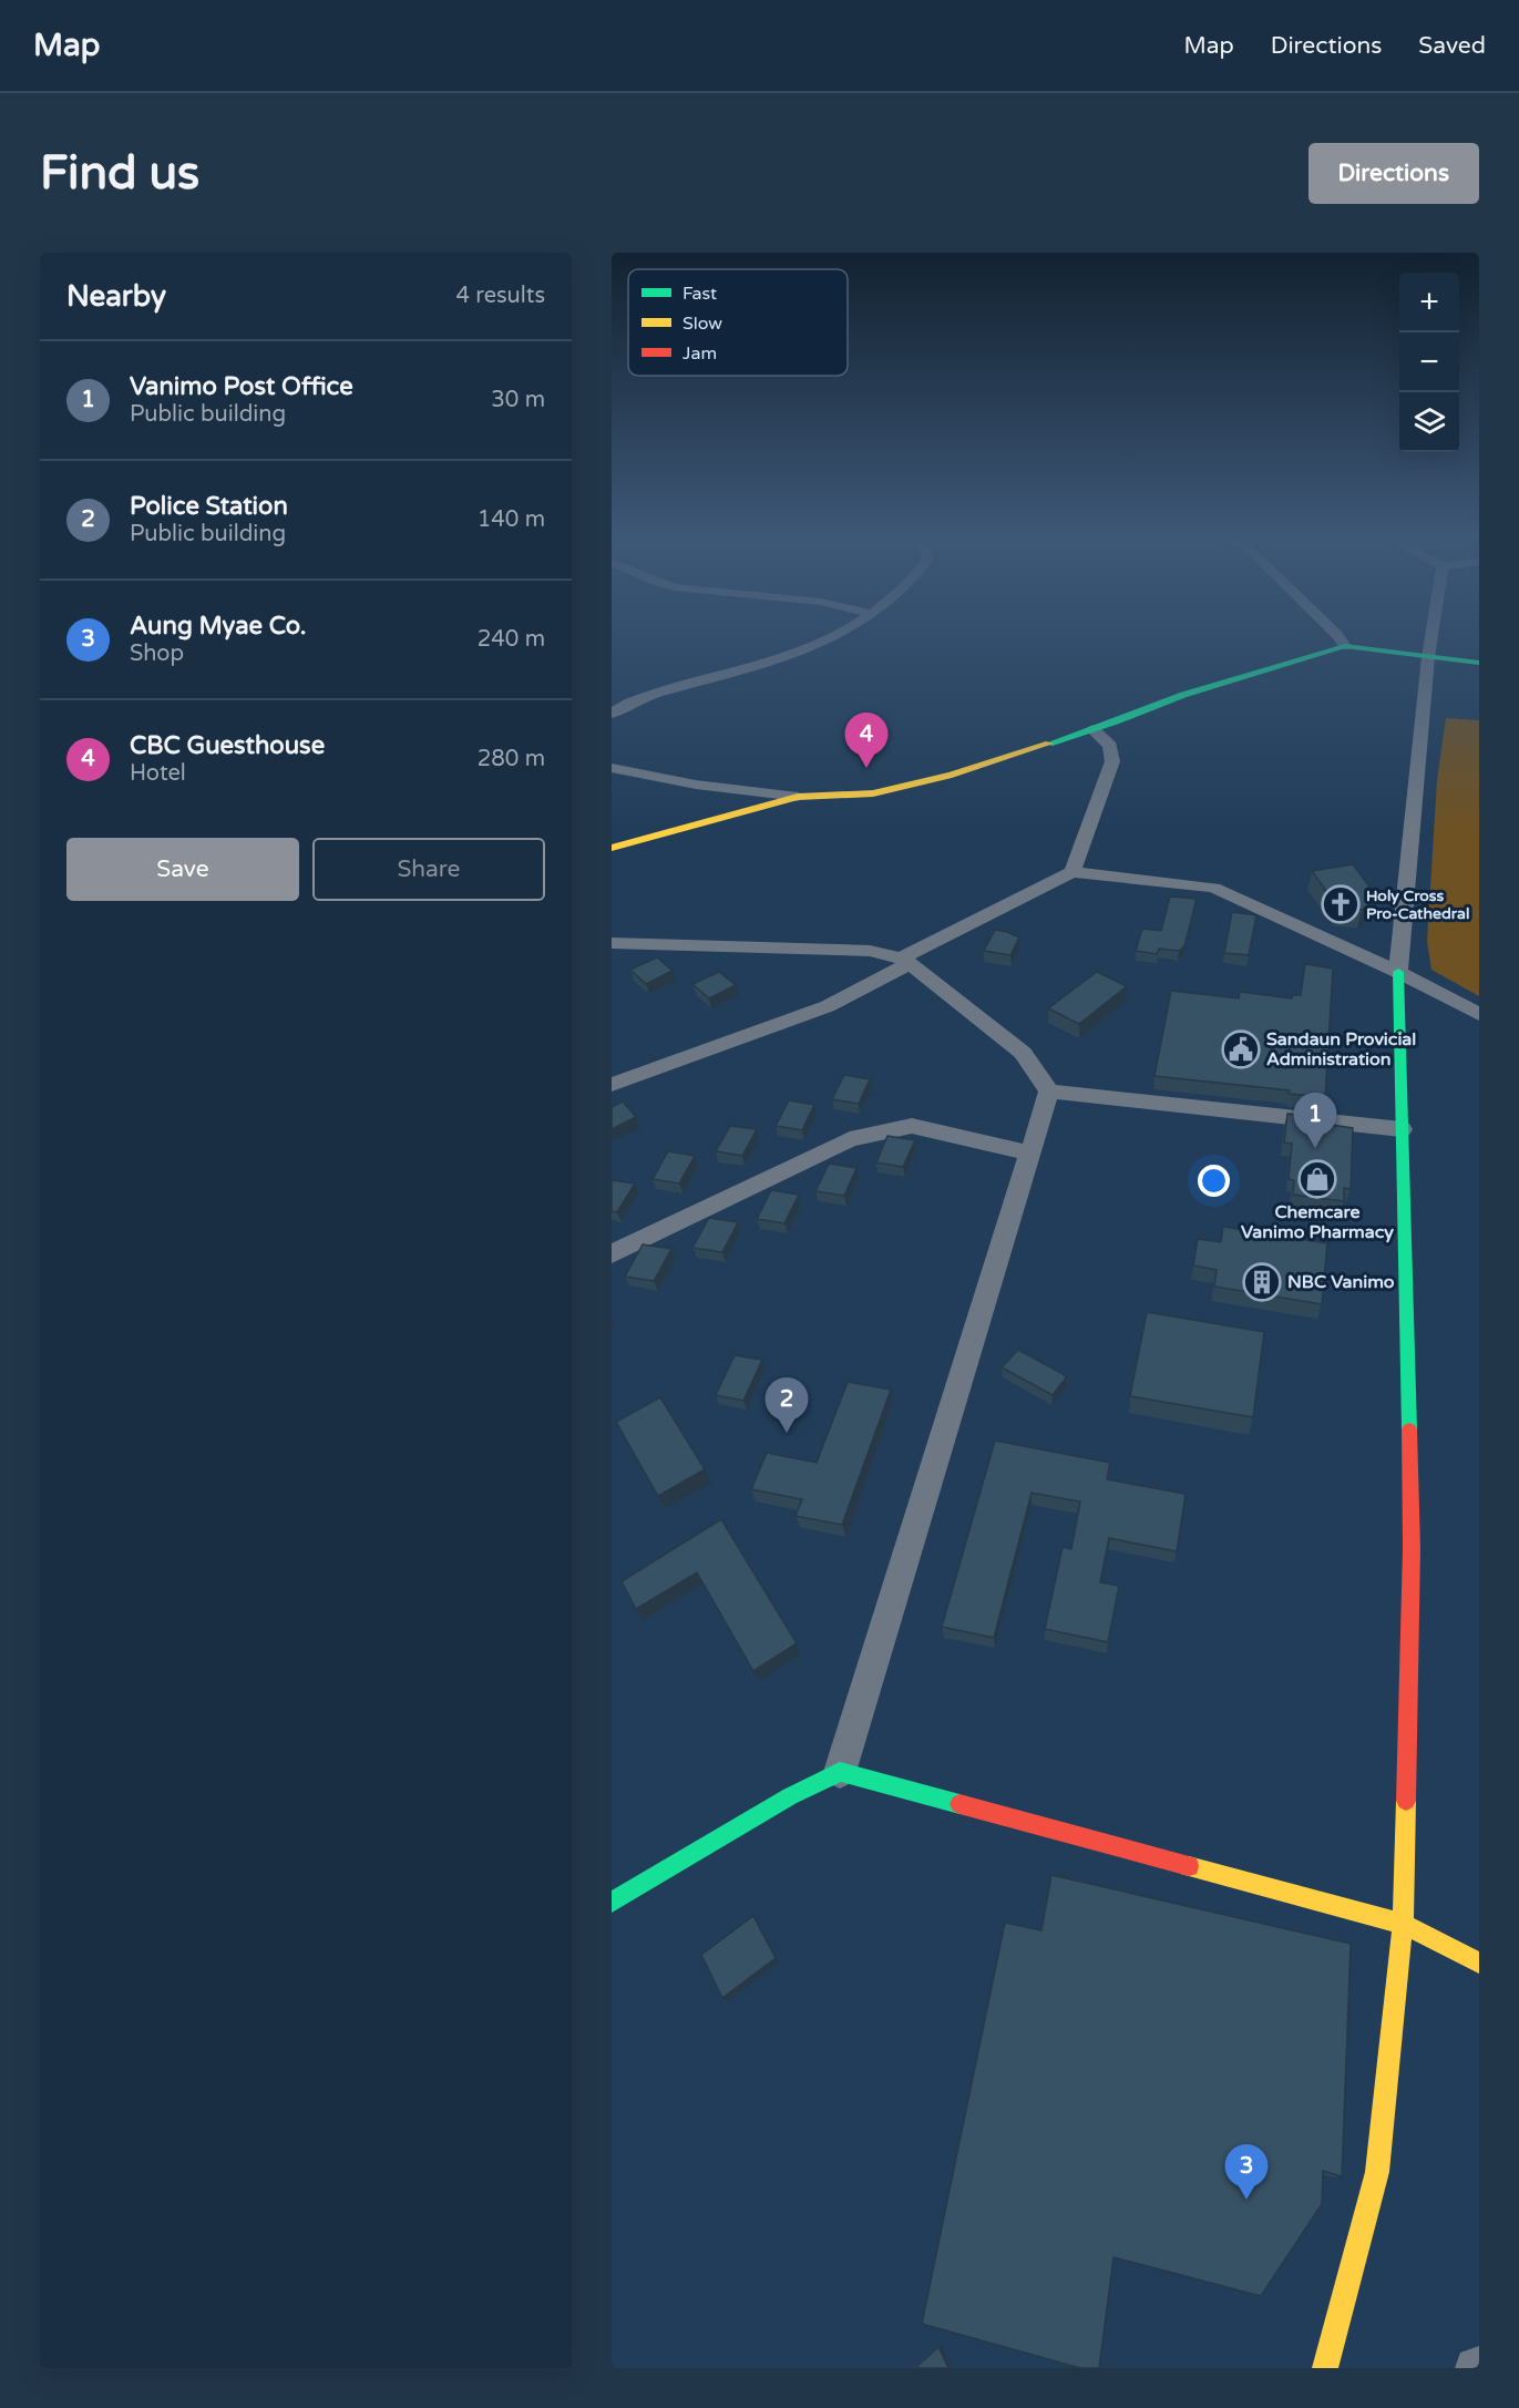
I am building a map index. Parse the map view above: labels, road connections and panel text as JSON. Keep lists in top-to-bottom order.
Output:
{
  "places": {
    "church": ["Holy Cross Pro-Cathedral"],
    "public building": ["Sandaun Provicial Administration"],
    "shop": ["Chemcare Vanimo Pharmacy"],
    "building": ["NBC Vanimo"]
  },
  "legend": ["Fast", "Slow", "Jam"],
  "page": {
    "header": "Map",
    "nav": ["Map", "Directions", "Saved"],
    "buttons": [
      "Directions",
      ["Save", "Share"]
    ],
    "title": "Find us",
    "heading": ["Nearby", "4 results"],
    "map_buttons": ["+", "−"],
    "list": [
      {
        "mark": "1",
        "name": "Vanimo Post Office",
        "note": "Public building",
        "value": "30 m"
      },
      {
        "mark": "2",
        "name": "Police Station",
        "note": "Public building",
        "value": "140 m"
      },
      {
        "mark": "3",
        "name": "Aung Myae Co.",
        "note": "Shop",
        "value": "240 m"
      },
      {
        "mark": "4",
        "name": "CBC Guesthouse",
        "note": "Hotel",
        "value": "280 m"
      }
    ],
    "pins": [
      "4",
      "1",
      "2",
      "3"
    ]
  }
}
